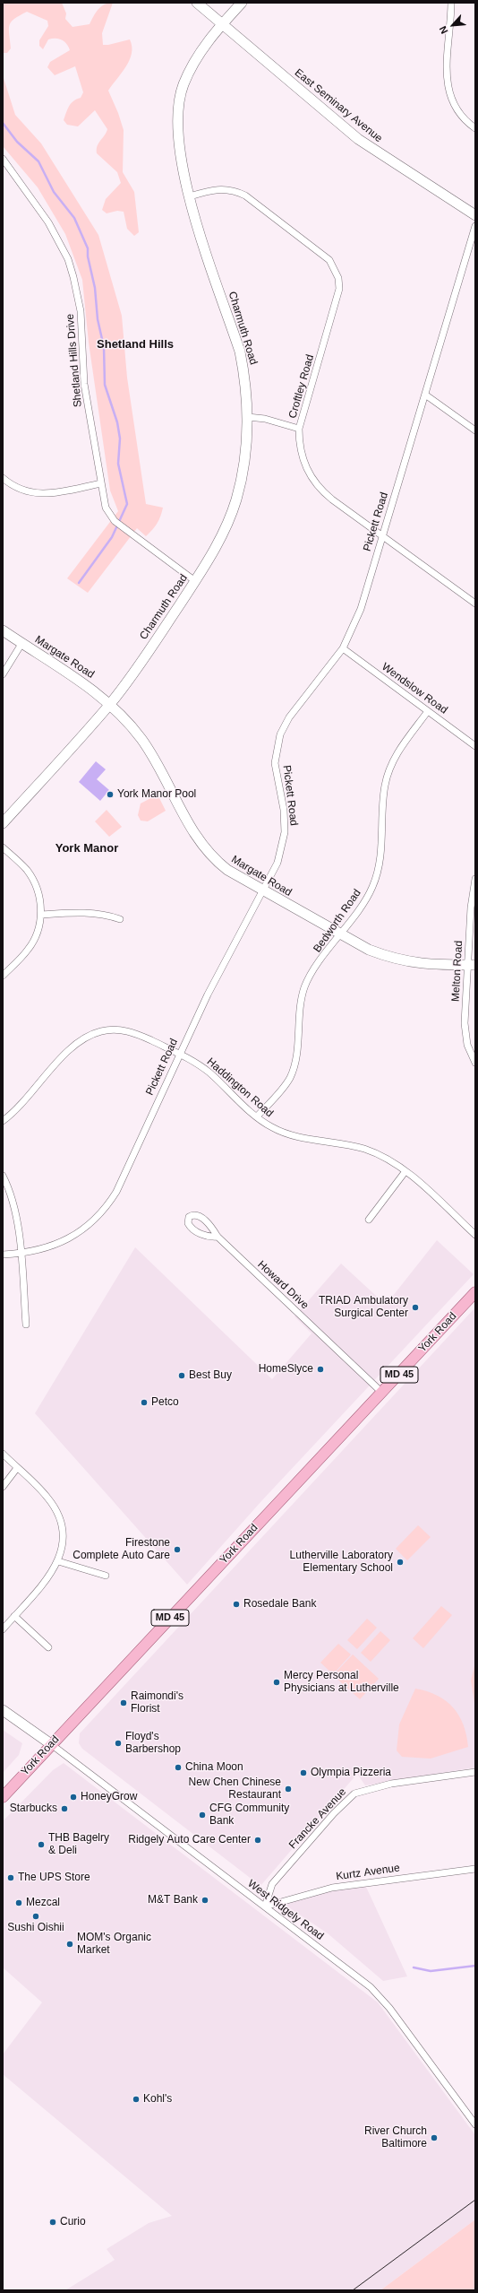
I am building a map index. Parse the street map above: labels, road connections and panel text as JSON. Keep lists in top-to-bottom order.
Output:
{
  "streets": {
    "main road": ["York Road", "MD 45"],
    "street": [
      "East Seminary Avenue",
      "Charmuth Road",
      "Shetland Hills Drive",
      "Croftley Road",
      "Pickett Road",
      "Margate Road",
      "Wendslow Road",
      "Bedworth Road",
      "Melton Road",
      "Haddington Road",
      "Howard Drive",
      "Francke Avenue",
      "Kurtz Avenue",
      "West Ridgely Road"
    ]
  },
  "crossings": [
    ["East Seminary Avenue", "Charmuth Road"],
    ["Charmuth Road", "Shetland Hills Drive"],
    ["Charmuth Road", "Croftley Road"],
    ["Charmuth Road", "Margate Road"],
    ["Croftley Road", "Pickett Road"],
    ["Pickett Road", "Margate Road"],
    ["Pickett Road", "Wendslow Road"],
    ["Pickett Road", "Haddington Road"],
    ["Margate Road", "Bedworth Road"],
    ["Margate Road", "Melton Road"],
    ["Wendslow Road", "Bedworth Road"],
    ["Bedworth Road", "Haddington Road"],
    ["Howard Drive", "York Road"],
    ["York Road", "West Ridgely Road"],
    ["Francke Avenue", "Kurtz Avenue"],
    ["Francke Avenue", "West Ridgely Road"],
    ["Kurtz Avenue", "West Ridgely Road"]
  ],
  "districts": ["Shetland Hills", "York Manor"],
  "places": [
    "York Manor Pool",
    "TRIAD Ambulatory Surgical Center",
    "HomeSlyce",
    "Best Buy",
    "Petco",
    "Firestone Complete Auto Care",
    "Lutherville Laboratory Elementary School",
    "Rosedale Bank",
    "Mercy Personal Physicians at Lutherville",
    "Raimondi's Florist",
    "Floyd's Barbershop",
    "China Moon",
    "Olympia Pizzeria",
    "New Chen Chinese Restaurant",
    "HoneyGrow",
    "Starbucks",
    "CFG Community Bank",
    "Ridgely Auto Care Center",
    "THB Bagelry & Deli",
    "The UPS Store",
    "M&T Bank",
    "Mezcal",
    "Sushi Oishii",
    "MOM's Organic Market",
    "Kohl's",
    "River Church Baltimore",
    "Curio"
  ],
  "north": "bottom left"
}
